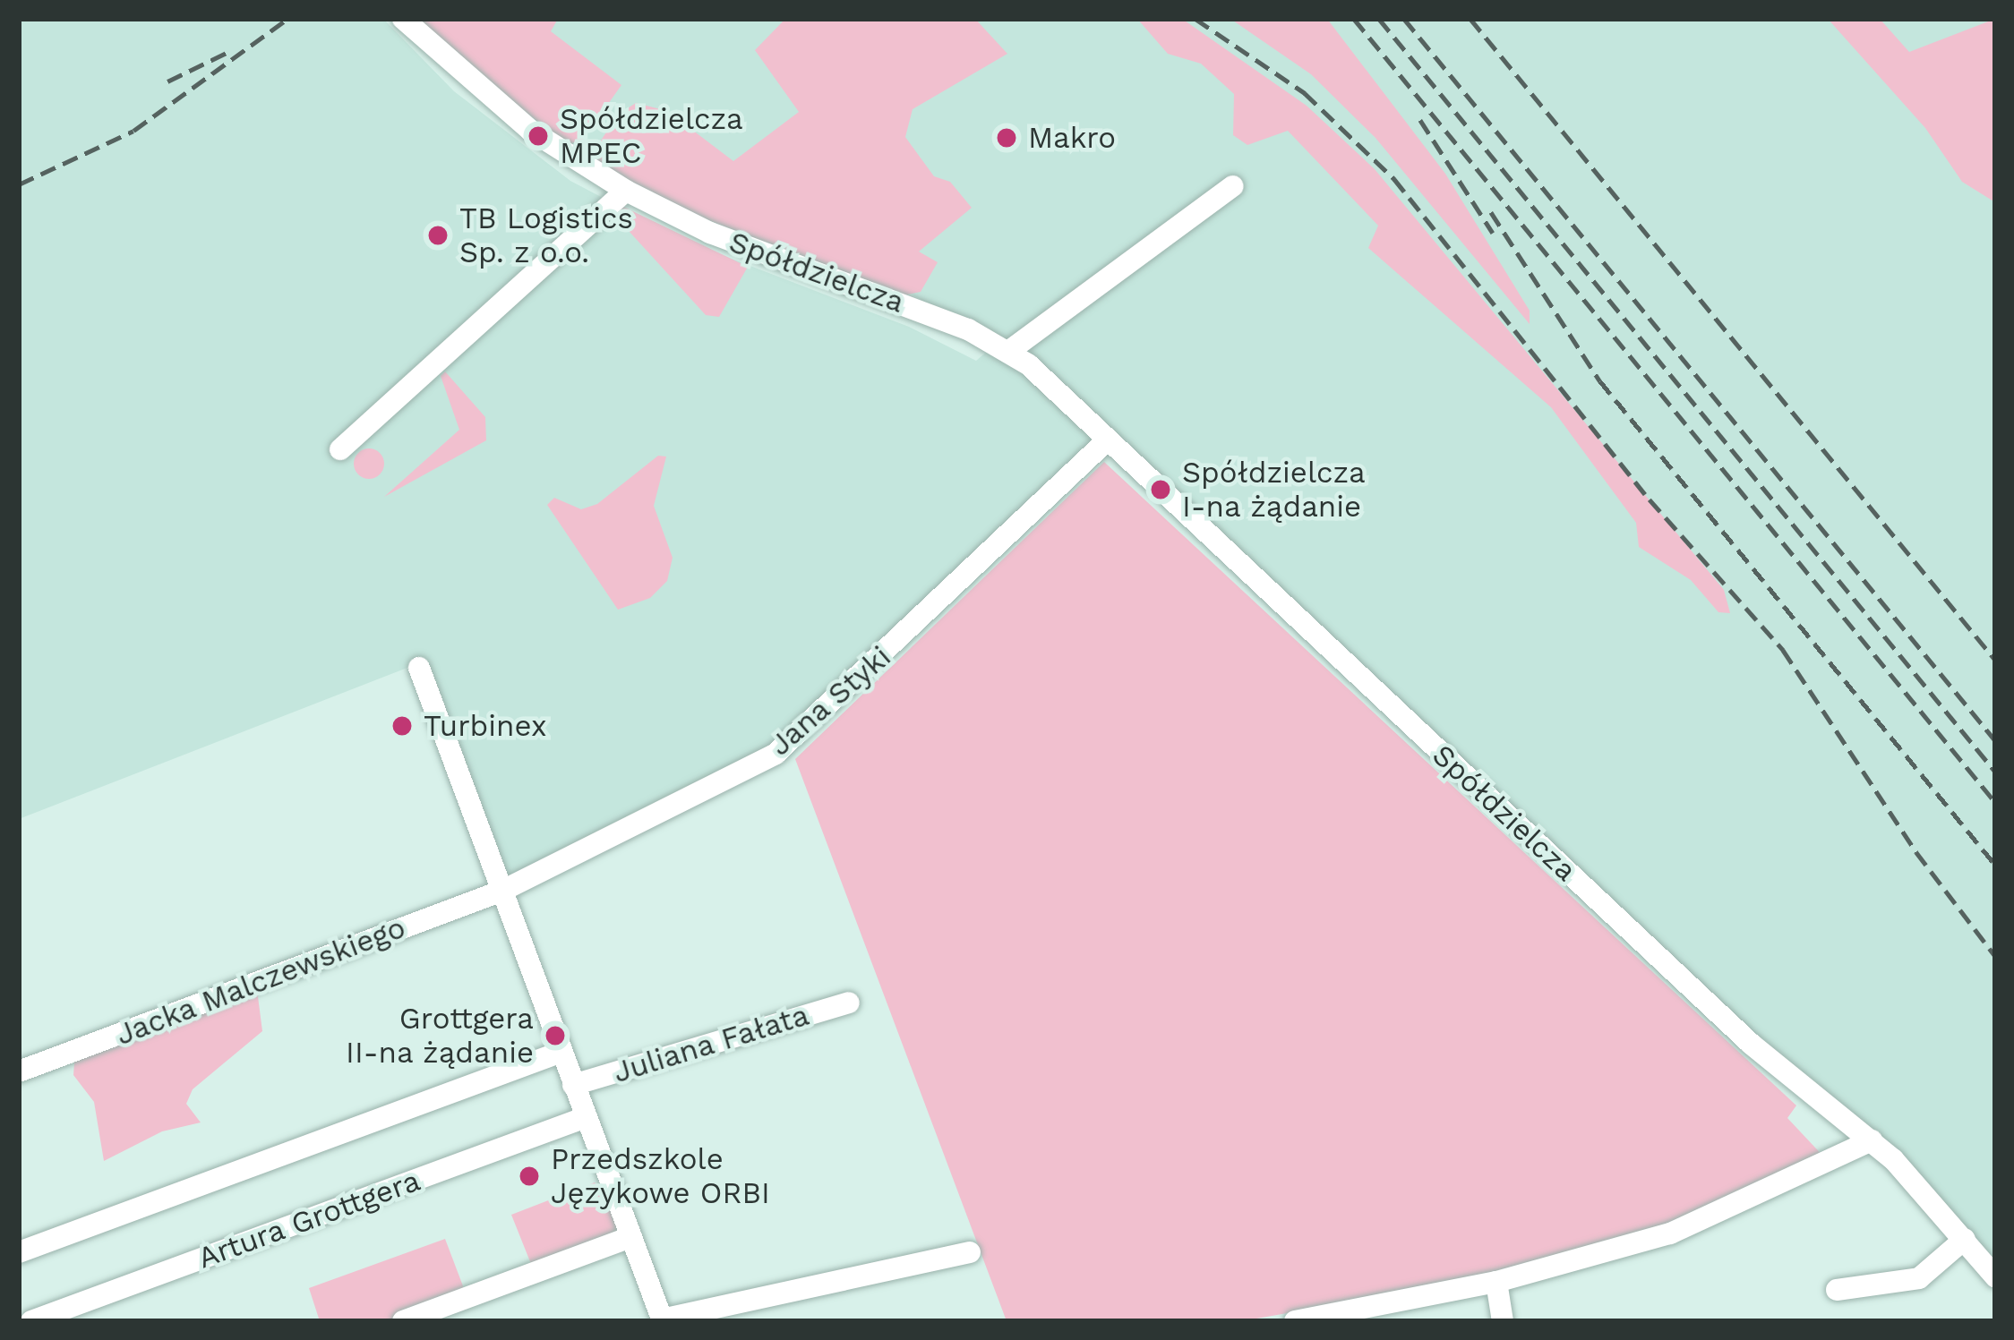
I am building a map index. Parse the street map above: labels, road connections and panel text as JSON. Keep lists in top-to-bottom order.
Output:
{
  "streets": {
    "street": [
      "Spółdzielcza",
      "Jana Styki",
      "Jacka Malczewskiego",
      "Juliana Fałata",
      "Artura Grottgera"
    ]
  },
  "crossings": [
    ["Spółdzielcza", "Jana Styki"],
    ["Jana Styki", "Jacka Malczewskiego"]
  ],
  "places": [
    "Spółdzielcza MPEC",
    "Makro",
    "TB Logistics Sp. z o.o.",
    "Spółdzielcza I-na żądanie",
    "Turbinex",
    "Grottgera II-na żądanie",
    "Przedszkole Językowe ORBI"
  ]
}
